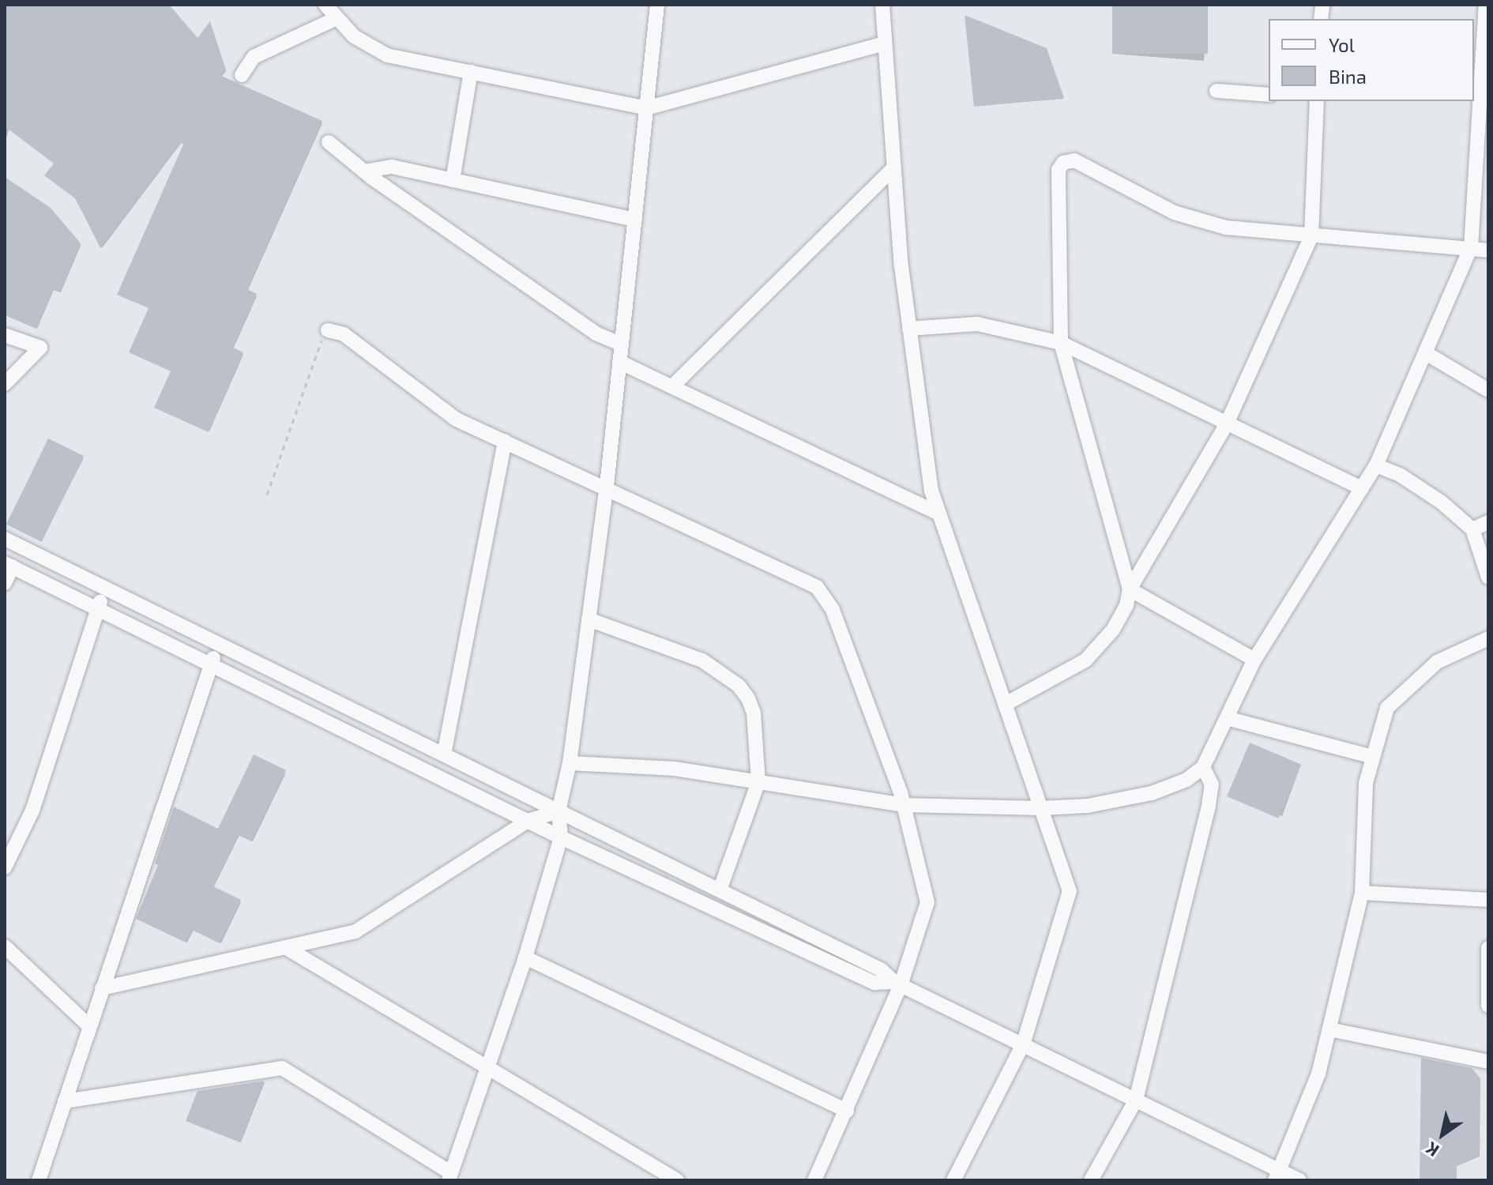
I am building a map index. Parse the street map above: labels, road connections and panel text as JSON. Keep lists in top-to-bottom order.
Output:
{
  "legend": ["Yol", "Bina"],
  "north": "bottom left"
}
